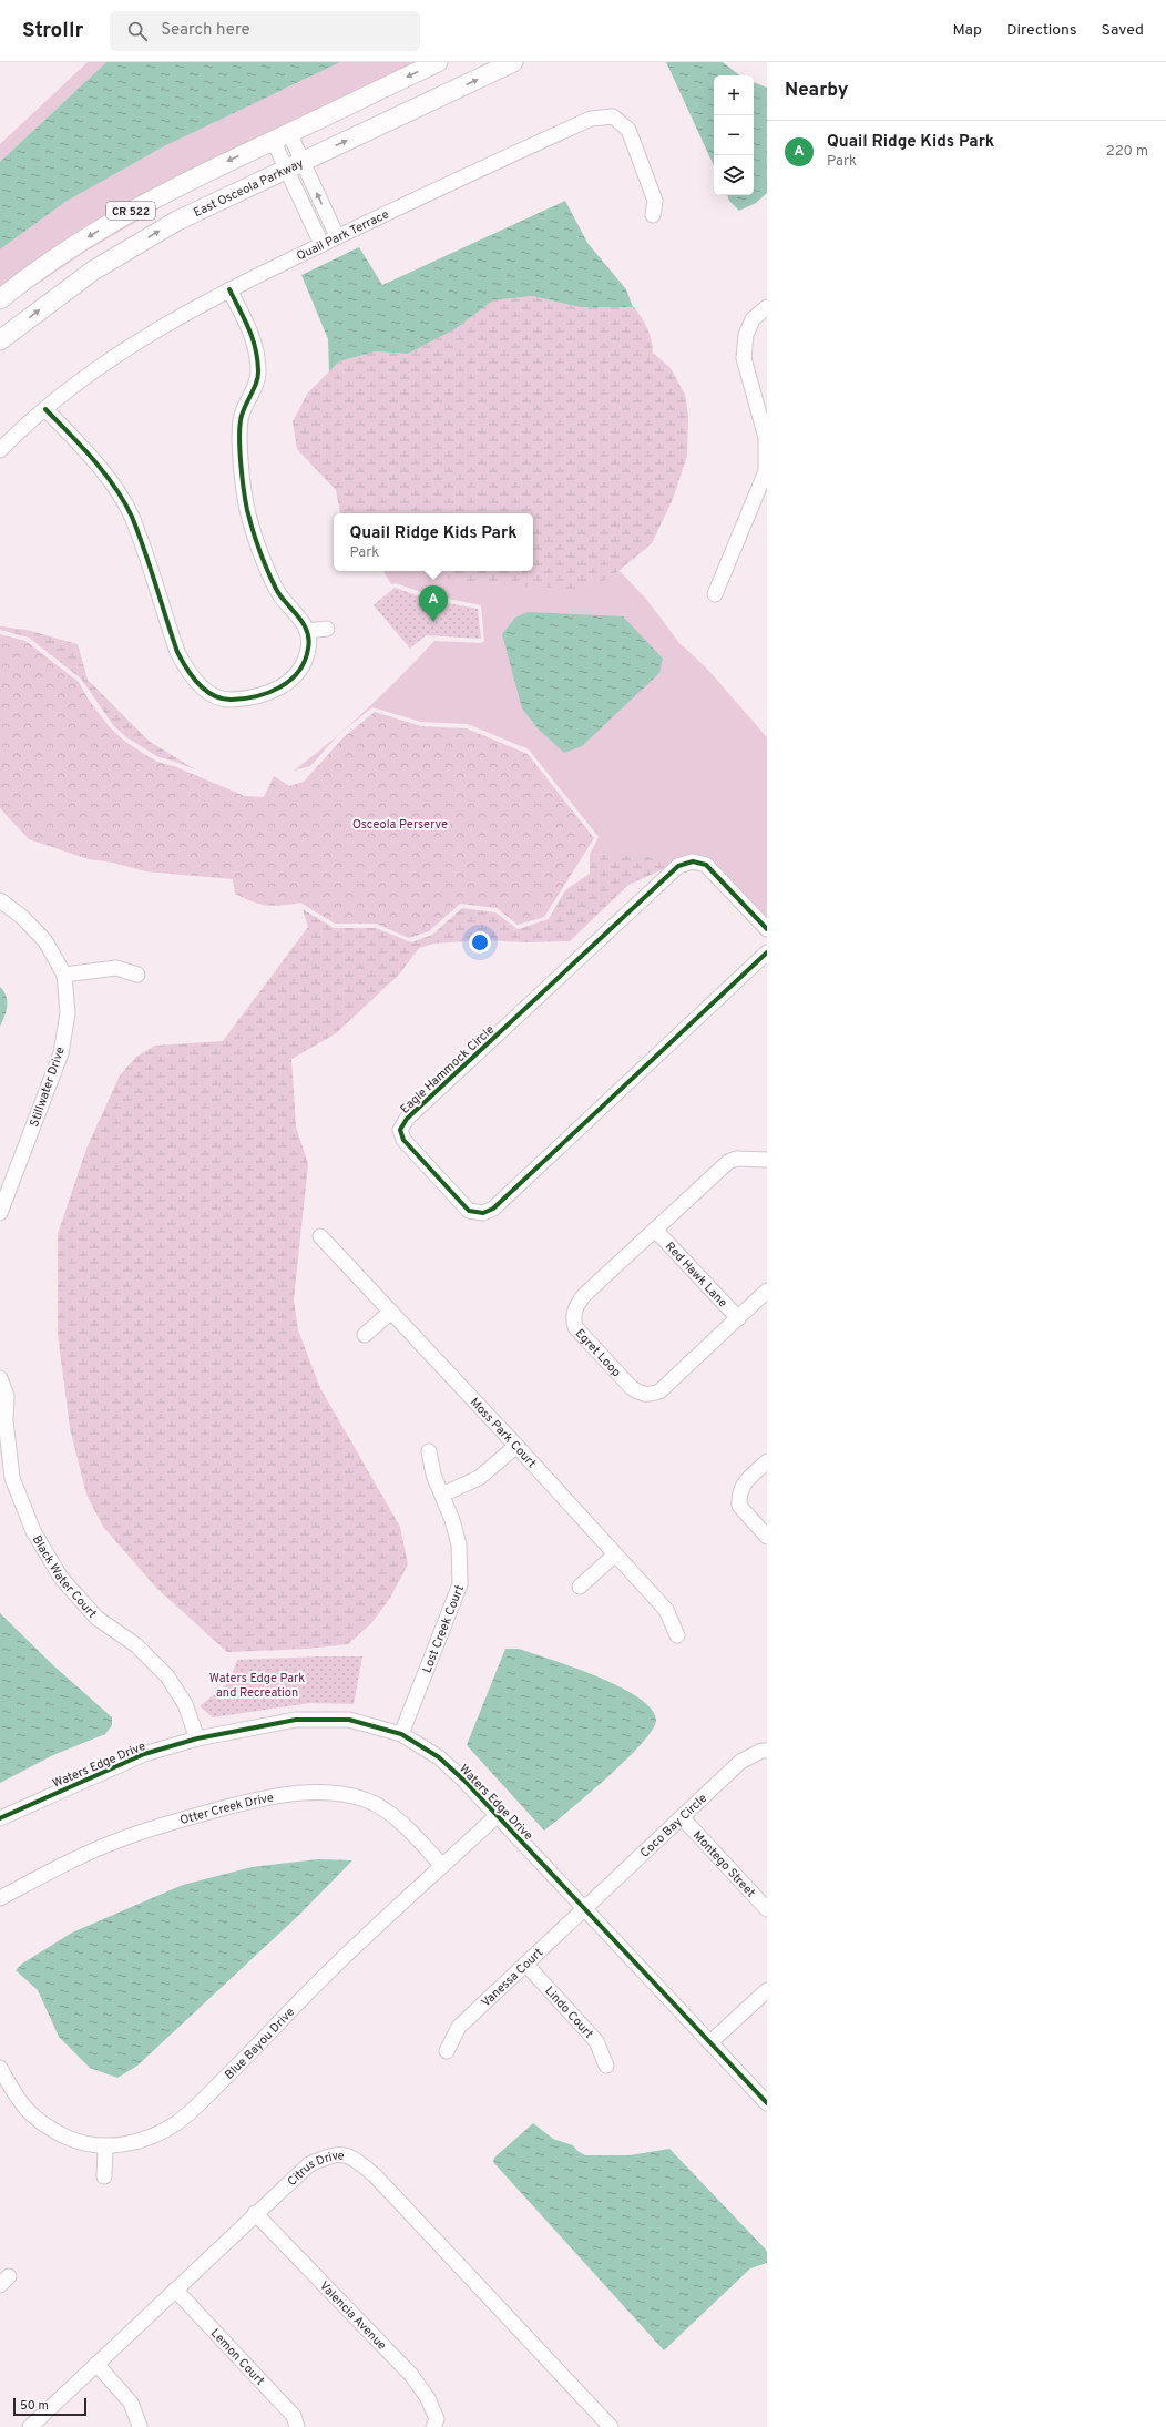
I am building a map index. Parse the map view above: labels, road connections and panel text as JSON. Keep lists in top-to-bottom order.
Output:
{
  "streets": {
    "main road": ["East Osceola Parkway", "CR 522"],
    "street": [
      "Quail Park Terrace",
      "Eagle Hammock Circle",
      "Stillwater Drive",
      "Red Hawk Lane",
      "Egret Loop",
      "Moss Park Court",
      "Black Water Court",
      "Lost Creek Court",
      "Waters Edge Drive",
      "Otter Creek Drive",
      "Coco Bay Circle",
      "Montego Street",
      "Vanessa Court",
      "Lindo Court",
      "Blue Bayou Drive",
      "Citrus Drive",
      "Valencia Avenue",
      "Lemon Court"
    ]
  },
  "crossings": [
    ["Red Hawk Lane", "Egret Loop"],
    ["Black Water Court", "Waters Edge Drive"],
    ["Lost Creek Court", "Waters Edge Drive"],
    ["Waters Edge Drive", "Coco Bay Circle"],
    ["Waters Edge Drive", "Vanessa Court"],
    ["Waters Edge Drive", "Blue Bayou Drive"],
    ["Otter Creek Drive", "Blue Bayou Drive"],
    ["Coco Bay Circle", "Montego Street"],
    ["Coco Bay Circle", "Vanessa Court"],
    ["Vanessa Court", "Lindo Court"],
    ["Citrus Drive", "Valencia Avenue"],
    ["Citrus Drive", "Lemon Court"]
  ],
  "parks": ["Osceola Perserve", "Waters Edge Park and Recreation"],
  "scale_bar": "50 m",
  "page": {
    "header": "Strollr",
    "search": "Search here",
    "nav": ["Map", "Directions", "Saved"],
    "heading": "Nearby",
    "map_buttons": ["+", "−"],
    "list": [
      {
        "mark": "A",
        "name": "Quail Ridge Kids Park",
        "note": "Park",
        "value": "220 m"
      }
    ],
    "popup": ["Quail Ridge Kids Park", "Park"],
    "pins": "A",
    "scale": "50 m"
  }
}
